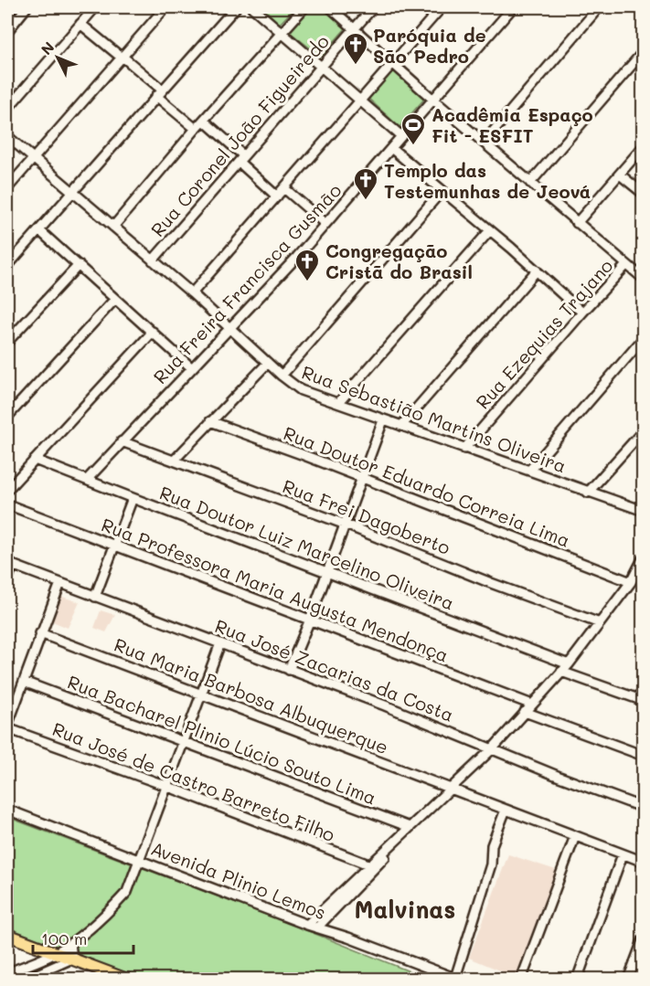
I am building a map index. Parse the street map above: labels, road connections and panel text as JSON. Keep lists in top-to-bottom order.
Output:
{
  "streets": {
    "street": [
      "Rua Coronel João Figueiredo",
      "Rua Freira Francisca Gusmão",
      "Rua Ezequias Trajano",
      "Rua Sebastião Martins Oliveira",
      "Rua Doutor Eduardo Correia Lima",
      "Rua Frei Dagoberto",
      "Rua Doutor Luiz Marcelino Oliveira",
      "Rua Professora Maria Augusta Mendonça",
      "Rua José Zacarias da Costa",
      "Rua Maria Barbosa Albuquerque",
      "Rua Bacharel Plinio Lúcio Souto Lima",
      "Rua José de Castro Barreto Filho",
      "Avenida Plinio Lemos"
    ]
  },
  "crossings": [
    ["Rua Coronel João Figueiredo", "Rua Sebastião Martins Oliveira"],
    ["Rua Freira Francisca Gusmão", "Rua Sebastião Martins Oliveira"],
    ["Rua Freira Francisca Gusmão", "Rua Frei Dagoberto"],
    ["Rua Freira Francisca Gusmão", "Rua Doutor Luiz Marcelino Oliveira"],
    ["Rua Ezequias Trajano", "Rua Sebastião Martins Oliveira"]
  ],
  "districts": ["Malvinas"],
  "places": {
    "church": ["Paróquia de São Pedro", "Templo das Testemunhas de Jeová", "Congregação Cristã do Brasil"],
    "sports": ["Acadêmia Espaço Fit - ESFIT"]
  },
  "scale_bar": "100 m",
  "north": "top left"
}
